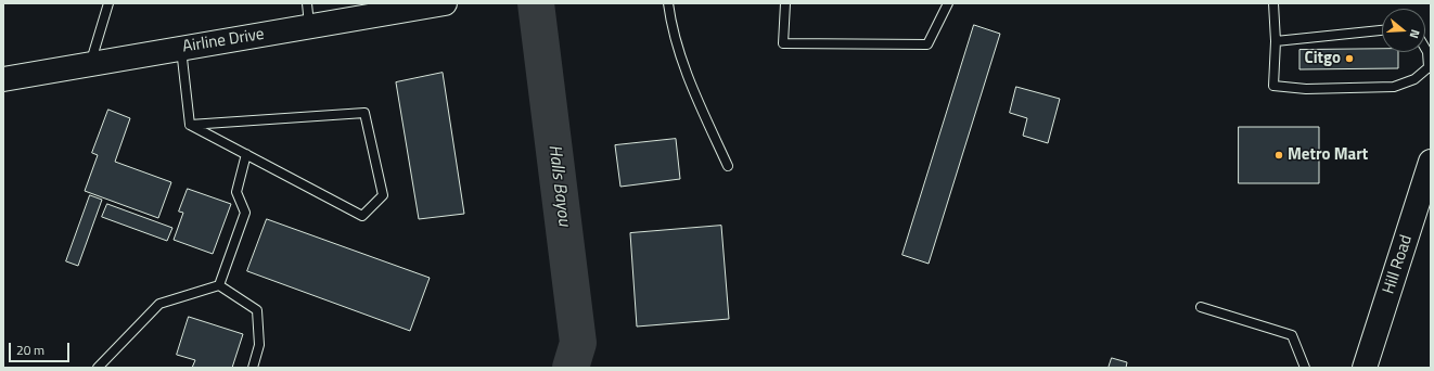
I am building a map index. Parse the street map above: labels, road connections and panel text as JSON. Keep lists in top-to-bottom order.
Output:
{
  "streets": {
    "main road": ["Airline Drive", "Hill Road"]
  },
  "water": ["Halls Bayou"],
  "places": ["Citgo", "Metro Mart"],
  "scale_bar": "20 m",
  "north": "right"
}
